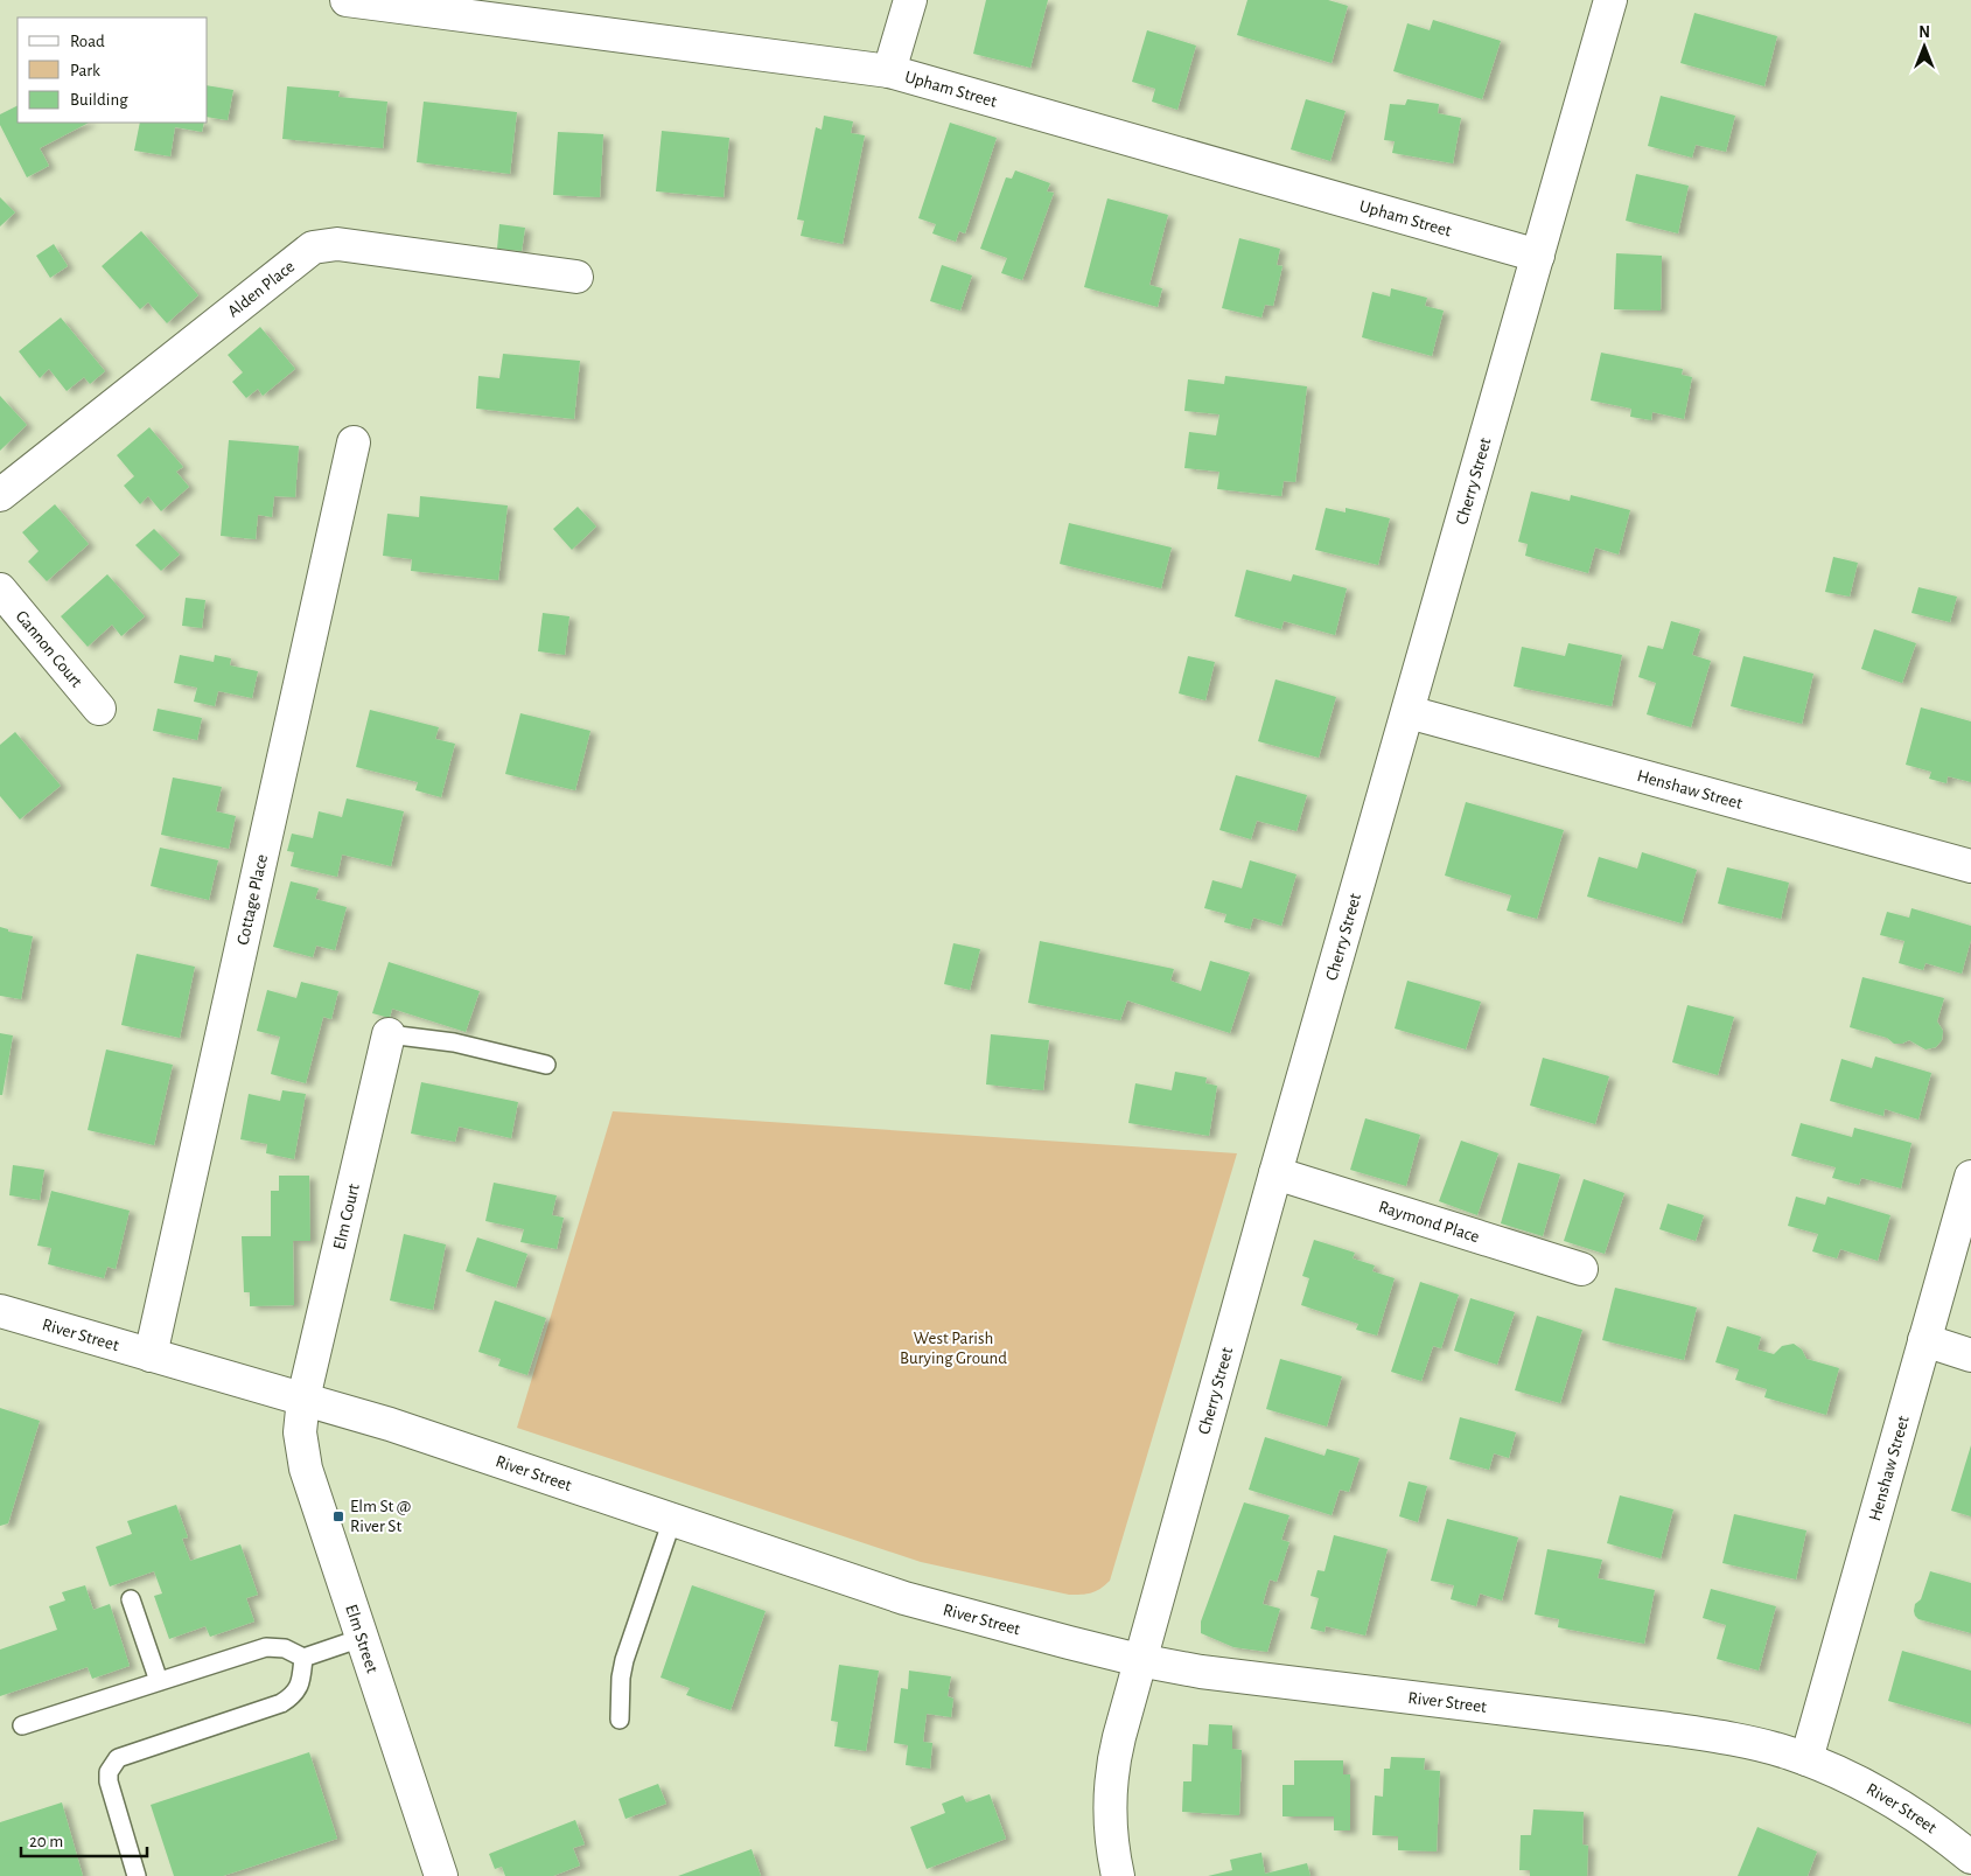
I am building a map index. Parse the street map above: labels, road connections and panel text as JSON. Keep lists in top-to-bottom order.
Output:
{
  "streets": {
    "street": [
      "Upham Street",
      "Alden Place",
      "Cherry Street",
      "Gannon Court",
      "Henshaw Street",
      "Cottage Place",
      "Elm Court",
      "Raymond Place",
      "River Street",
      "Elm Street"
    ]
  },
  "crossings": [
    ["Upham Street", "Cherry Street"],
    ["Cherry Street", "Henshaw Street"],
    ["Cherry Street", "Raymond Place"],
    ["Cherry Street", "River Street"],
    ["Henshaw Street", "River Street"],
    ["Cottage Place", "River Street"],
    ["Elm Court", "River Street"],
    ["Elm Court", "Elm Street"],
    ["River Street", "Elm Street"]
  ],
  "parks": ["West Parish Burying Ground"],
  "places": {
    "transit": ["Elm St @ River St"]
  },
  "legend": ["Road", "Park", "Building"],
  "scale_bar": "20 m",
  "north": "top"
}
